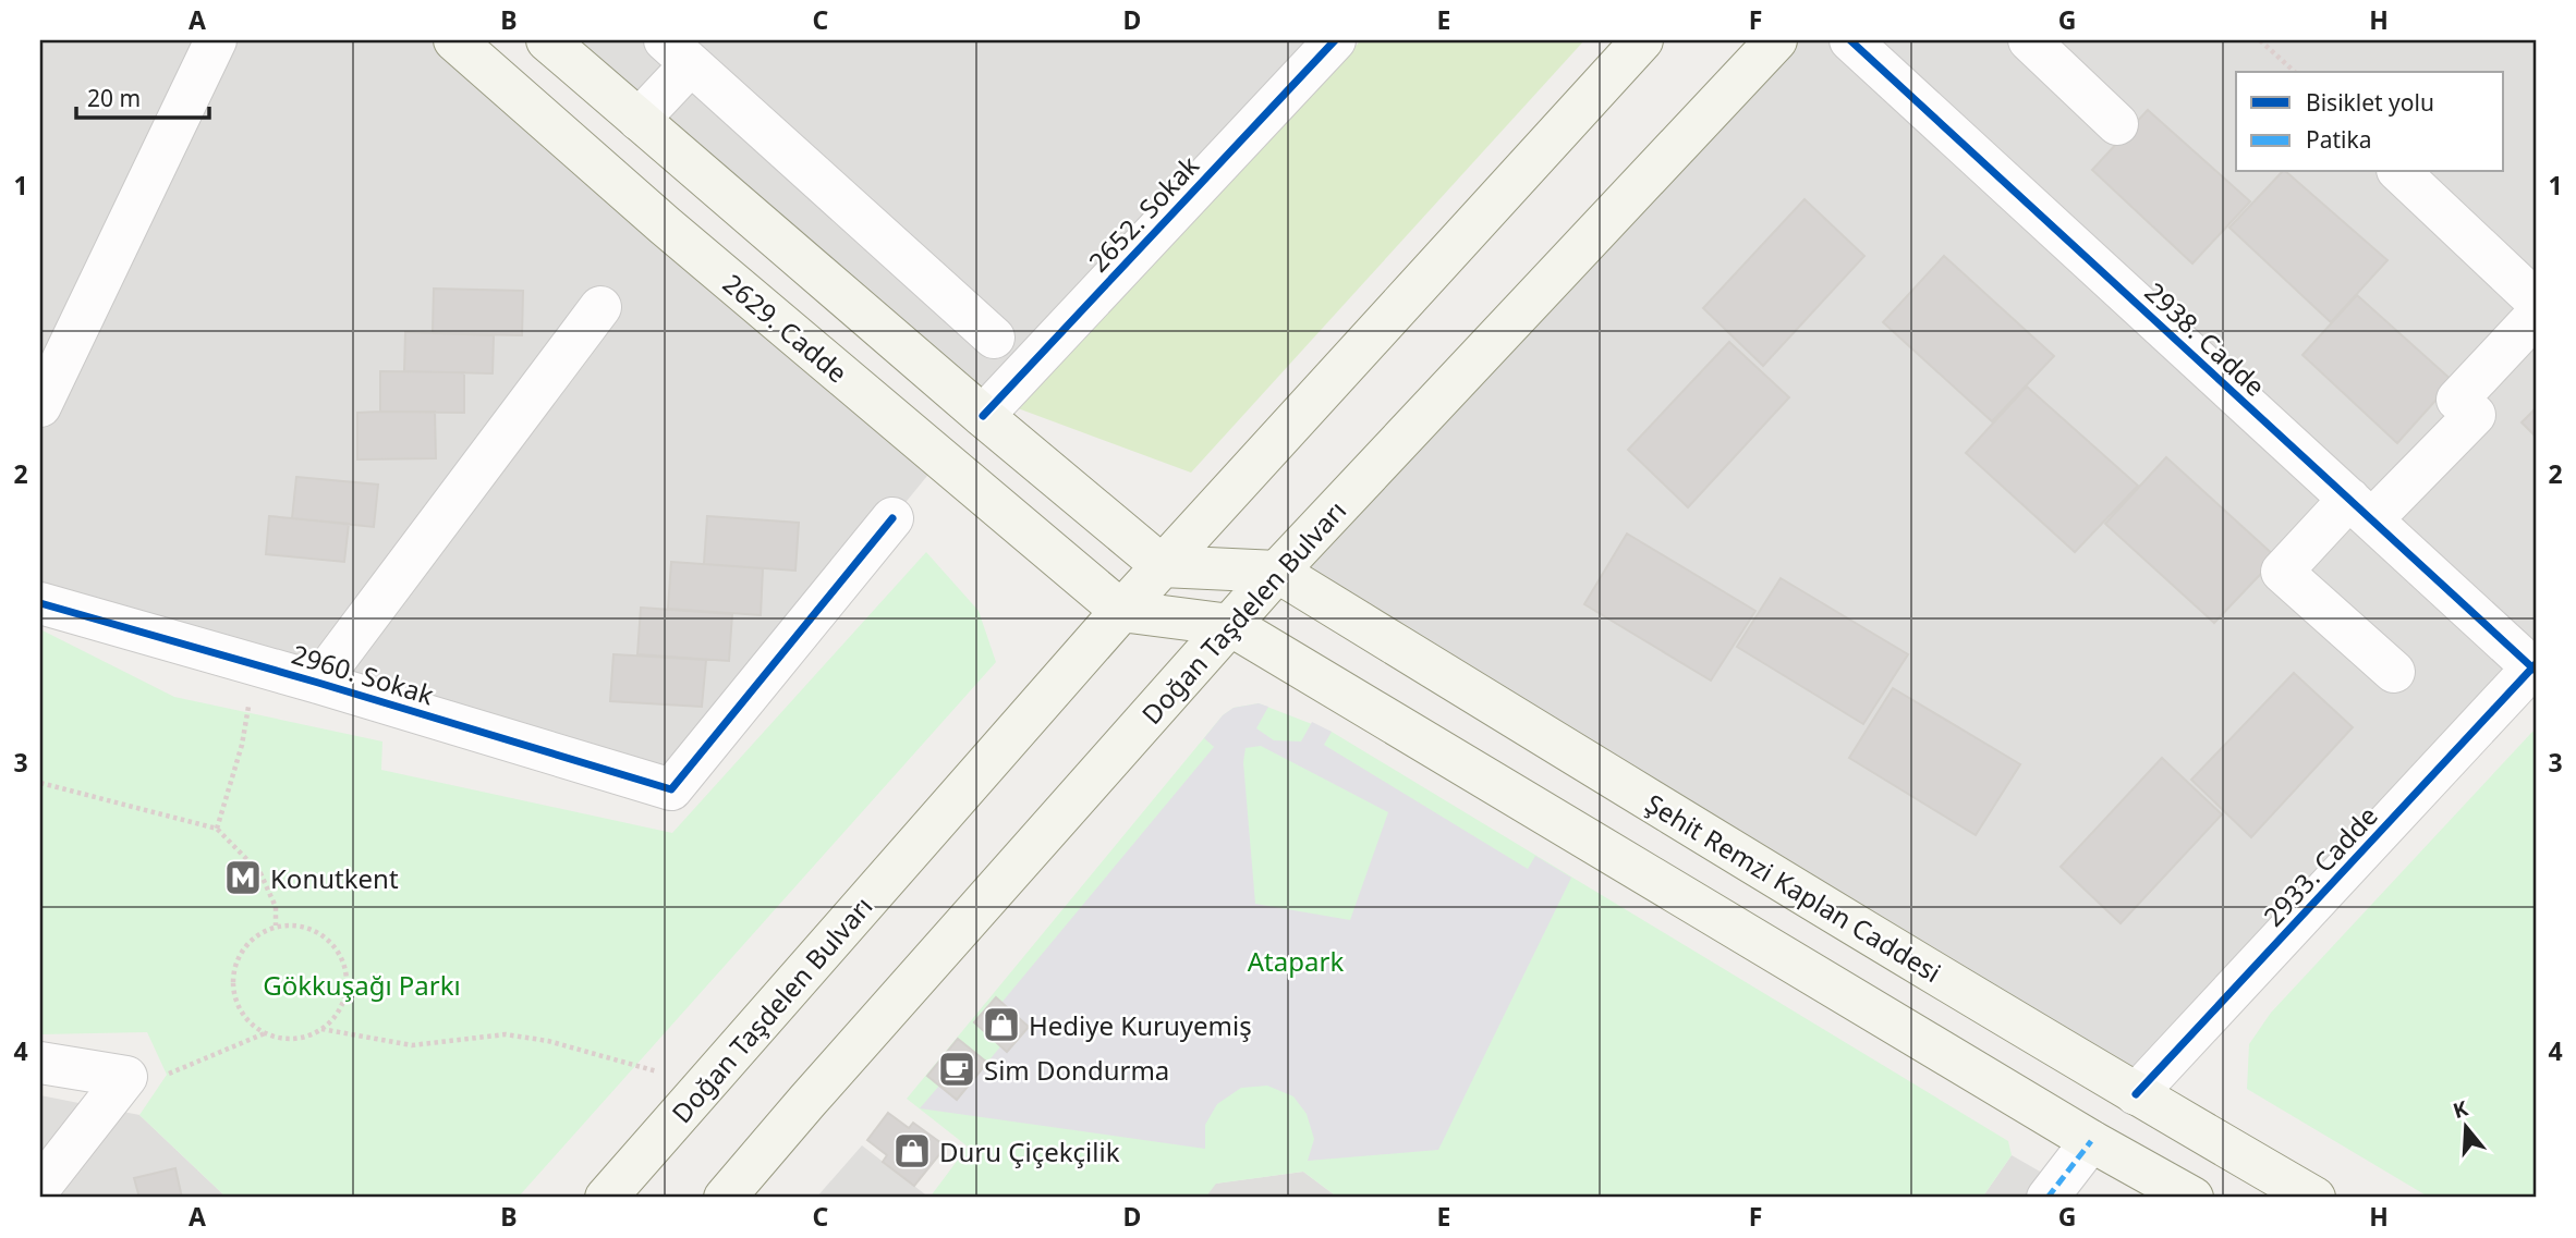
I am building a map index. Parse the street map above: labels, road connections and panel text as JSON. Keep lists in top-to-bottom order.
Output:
{
  "streets": {
    "main road": ["2629. Cadde", "Doğan Taşdelen Bulvarı", "Şehit Remzi Kaplan Caddesi"],
    "street": [
      "2652. Sokak",
      "2938. Cadde",
      "2960. Sokak",
      "2933. Cadde"
    ]
  },
  "crossings": [
    ["2629. Cadde", "Doğan Taşdelen Bulvarı"],
    ["2938. Cadde", "2933. Cadde"],
    ["Doğan Taşdelen Bulvarı", "Şehit Remzi Kaplan Caddesi"],
    ["2933. Cadde", "Şehit Remzi Kaplan Caddesi"]
  ],
  "parks": ["Atapark", "Gökkuşağı Parkı"],
  "places": {
    "metro station": ["Konutkent"],
    "shop": ["Hediye Kuruyemiş", "Duru Çiçekçilik"],
    "cafe": ["Sim Dondurma"]
  },
  "legend": ["Bisiklet yolu", "Patika"],
  "scale_bar": "20 m",
  "north": "top",
  "grid": {
    "columns": [
      "A",
      "B",
      "C",
      "D",
      "E",
      "F",
      "G",
      "H"
    ],
    "rows": [
      "1",
      "2",
      "3",
      "4"
    ]
  }
}
